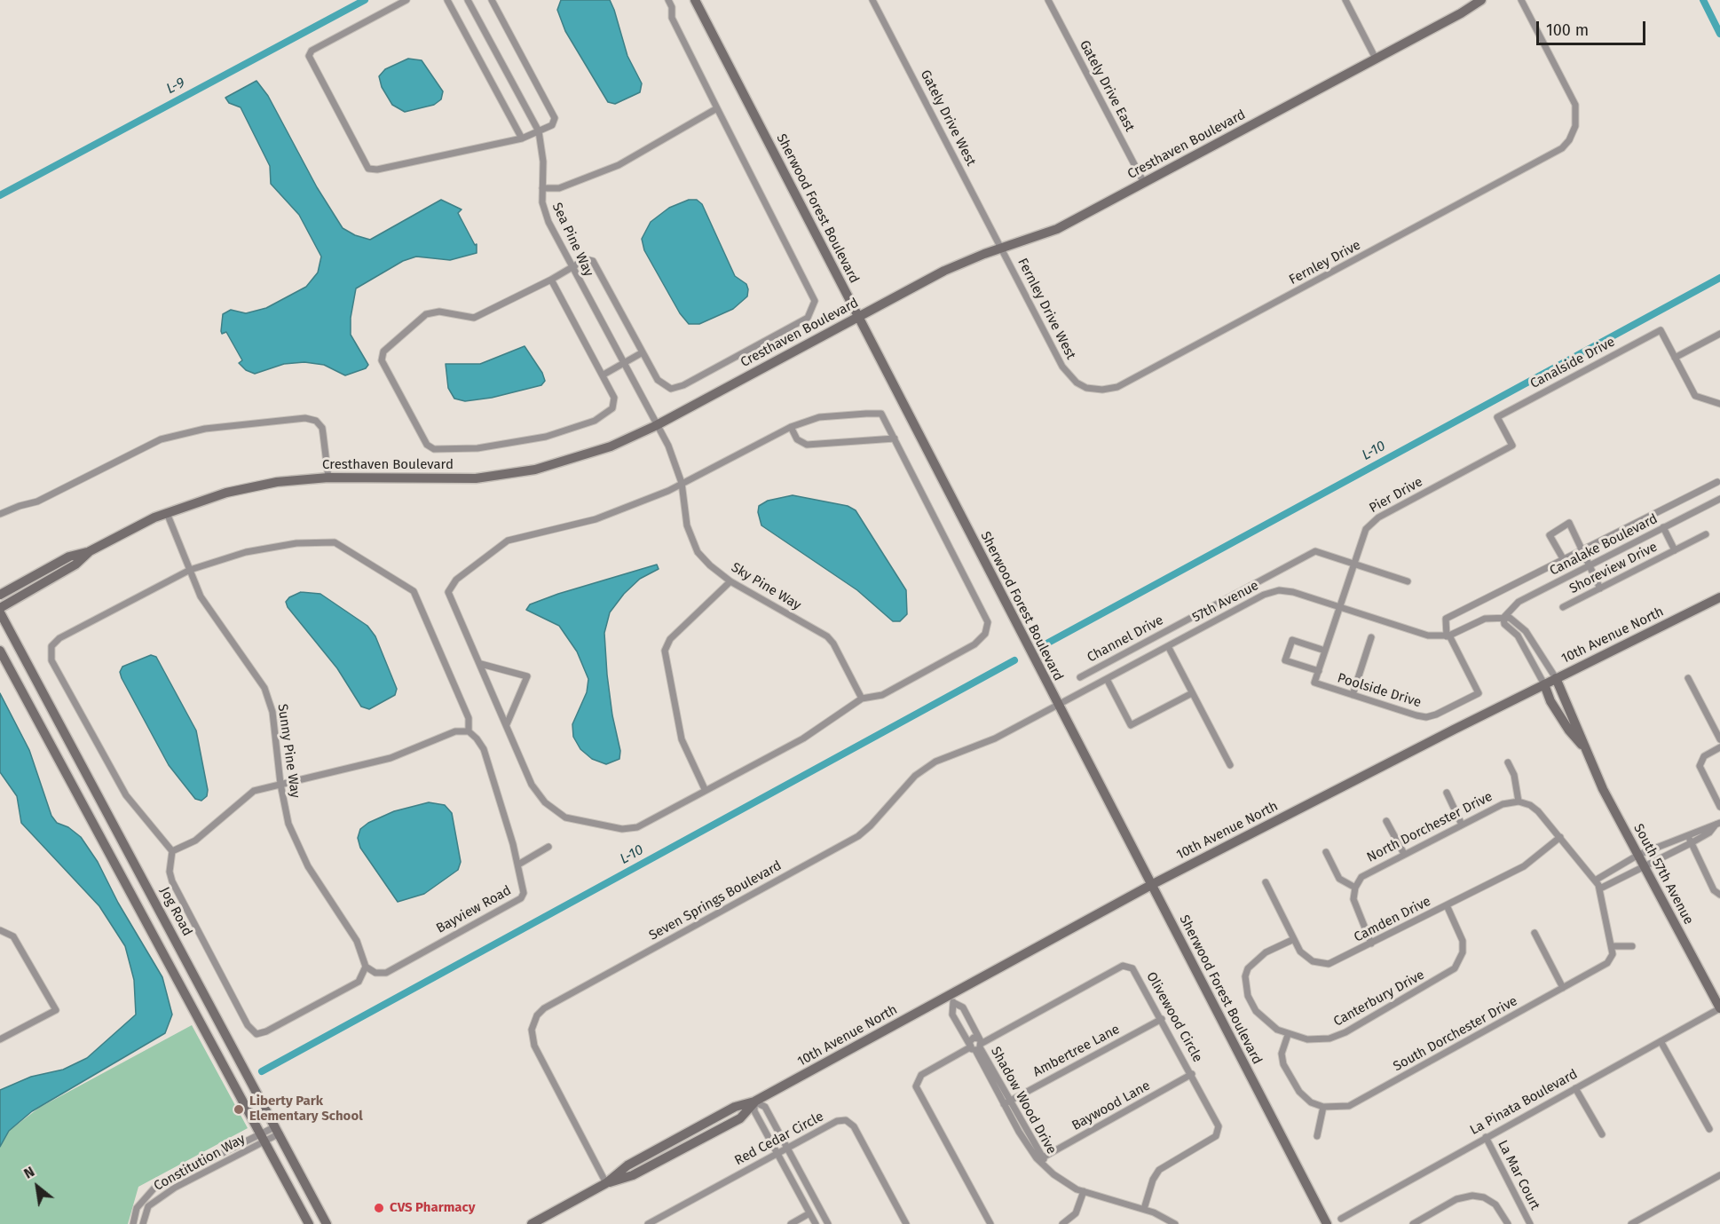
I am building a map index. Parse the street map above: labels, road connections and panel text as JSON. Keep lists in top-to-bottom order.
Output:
{
  "streets": {
    "street": [
      "Gately Drive East",
      "Gately Drive West",
      "Cresthaven Boulevard",
      "Sherwood Forest Boulevard",
      "Sea Pine Way",
      "Fernley Drive",
      "Fernley Drive West",
      "Canalside Drive",
      "Pier Drive",
      "Canalake Boulevard",
      "Shoreview Drive",
      "Sky Pine Way",
      "57th Avenue",
      "10th Avenue North",
      "Channel Drive",
      "Poolside Drive",
      "Sunny Pine Way",
      "North Dorchester Drive",
      "South 57th Avenue",
      "Seven Springs Boulevard",
      "Bayview Road",
      "Jog Road",
      "Camden Drive",
      "Canterbury Drive",
      "Olivewood Circle",
      "South Dorchester Drive",
      "Ambertree Lane",
      "Shadow Wood Drive",
      "La Pinata Boulevard",
      "Baywood Lane",
      "Red Cedar Circle",
      "Constitution Way",
      "La Mar Court"
    ]
  },
  "crossings": [
    ["Gately Drive East", "Cresthaven Boulevard"],
    ["Gately Drive West", "Cresthaven Boulevard"],
    ["Gately Drive West", "Fernley Drive West"],
    ["Cresthaven Boulevard", "Sherwood Forest Boulevard"],
    ["Cresthaven Boulevard", "Sea Pine Way"],
    ["Cresthaven Boulevard", "Fernley Drive West"],
    ["Cresthaven Boulevard", "Sky Pine Way"],
    ["Cresthaven Boulevard", "Sunny Pine Way"],
    ["Sherwood Forest Boulevard", "57th Avenue"],
    ["Sherwood Forest Boulevard", "10th Avenue North"],
    ["Sherwood Forest Boulevard", "Seven Springs Boulevard"],
    ["Sea Pine Way", "Sky Pine Way"],
    ["Fernley Drive", "Fernley Drive West"],
    ["Canalside Drive", "Pier Drive"],
    ["Pier Drive", "57th Avenue"],
    ["Pier Drive", "Channel Drive"],
    ["Canalake Boulevard", "Shoreview Drive"],
    ["Canalake Boulevard", "South 57th Avenue"],
    ["57th Avenue", "Poolside Drive"],
    ["57th Avenue", "Seven Springs Boulevard"],
    ["10th Avenue North", "South 57th Avenue"],
    ["10th Avenue North", "Seven Springs Boulevard"],
    ["10th Avenue North", "Shadow Wood Drive"],
    ["Sunny Pine Way", "Bayview Road"],
    ["South 57th Avenue", "La Pinata Boulevard"],
    ["Jog Road", "Constitution Way"],
    ["Camden Drive", "Canterbury Drive"],
    ["Olivewood Circle", "Ambertree Lane"],
    ["Olivewood Circle", "Shadow Wood Drive"],
    ["Olivewood Circle", "Baywood Lane"],
    ["Ambertree Lane", "Shadow Wood Drive"],
    ["Shadow Wood Drive", "Baywood Lane"],
    ["La Pinata Boulevard", "La Mar Court"]
  ],
  "water": ["L-9", "L-10"],
  "places": ["Liberty Park Elementary School", "CVS Pharmacy"],
  "scale_bar": "100 m",
  "north": "top left"
}
